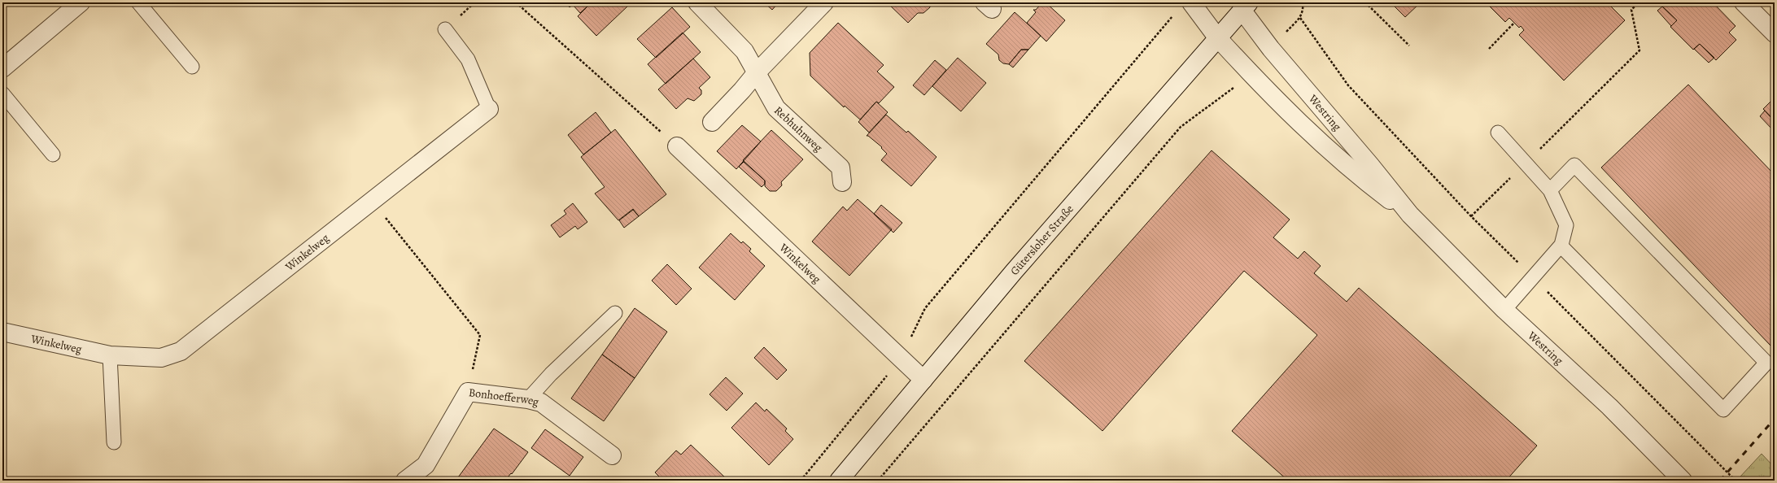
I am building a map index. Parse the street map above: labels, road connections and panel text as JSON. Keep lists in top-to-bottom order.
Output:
{
  "streets": {
    "street": [
      "Westring",
      "Rebhuhnweg",
      "Gütersloher Straße",
      "Winkelweg",
      "Bonhoefferweg"
    ]
  },
  "crossings": [
    ["Westring", "Gütersloher Straße"],
    ["Gütersloher Straße", "Winkelweg"]
  ]
}
